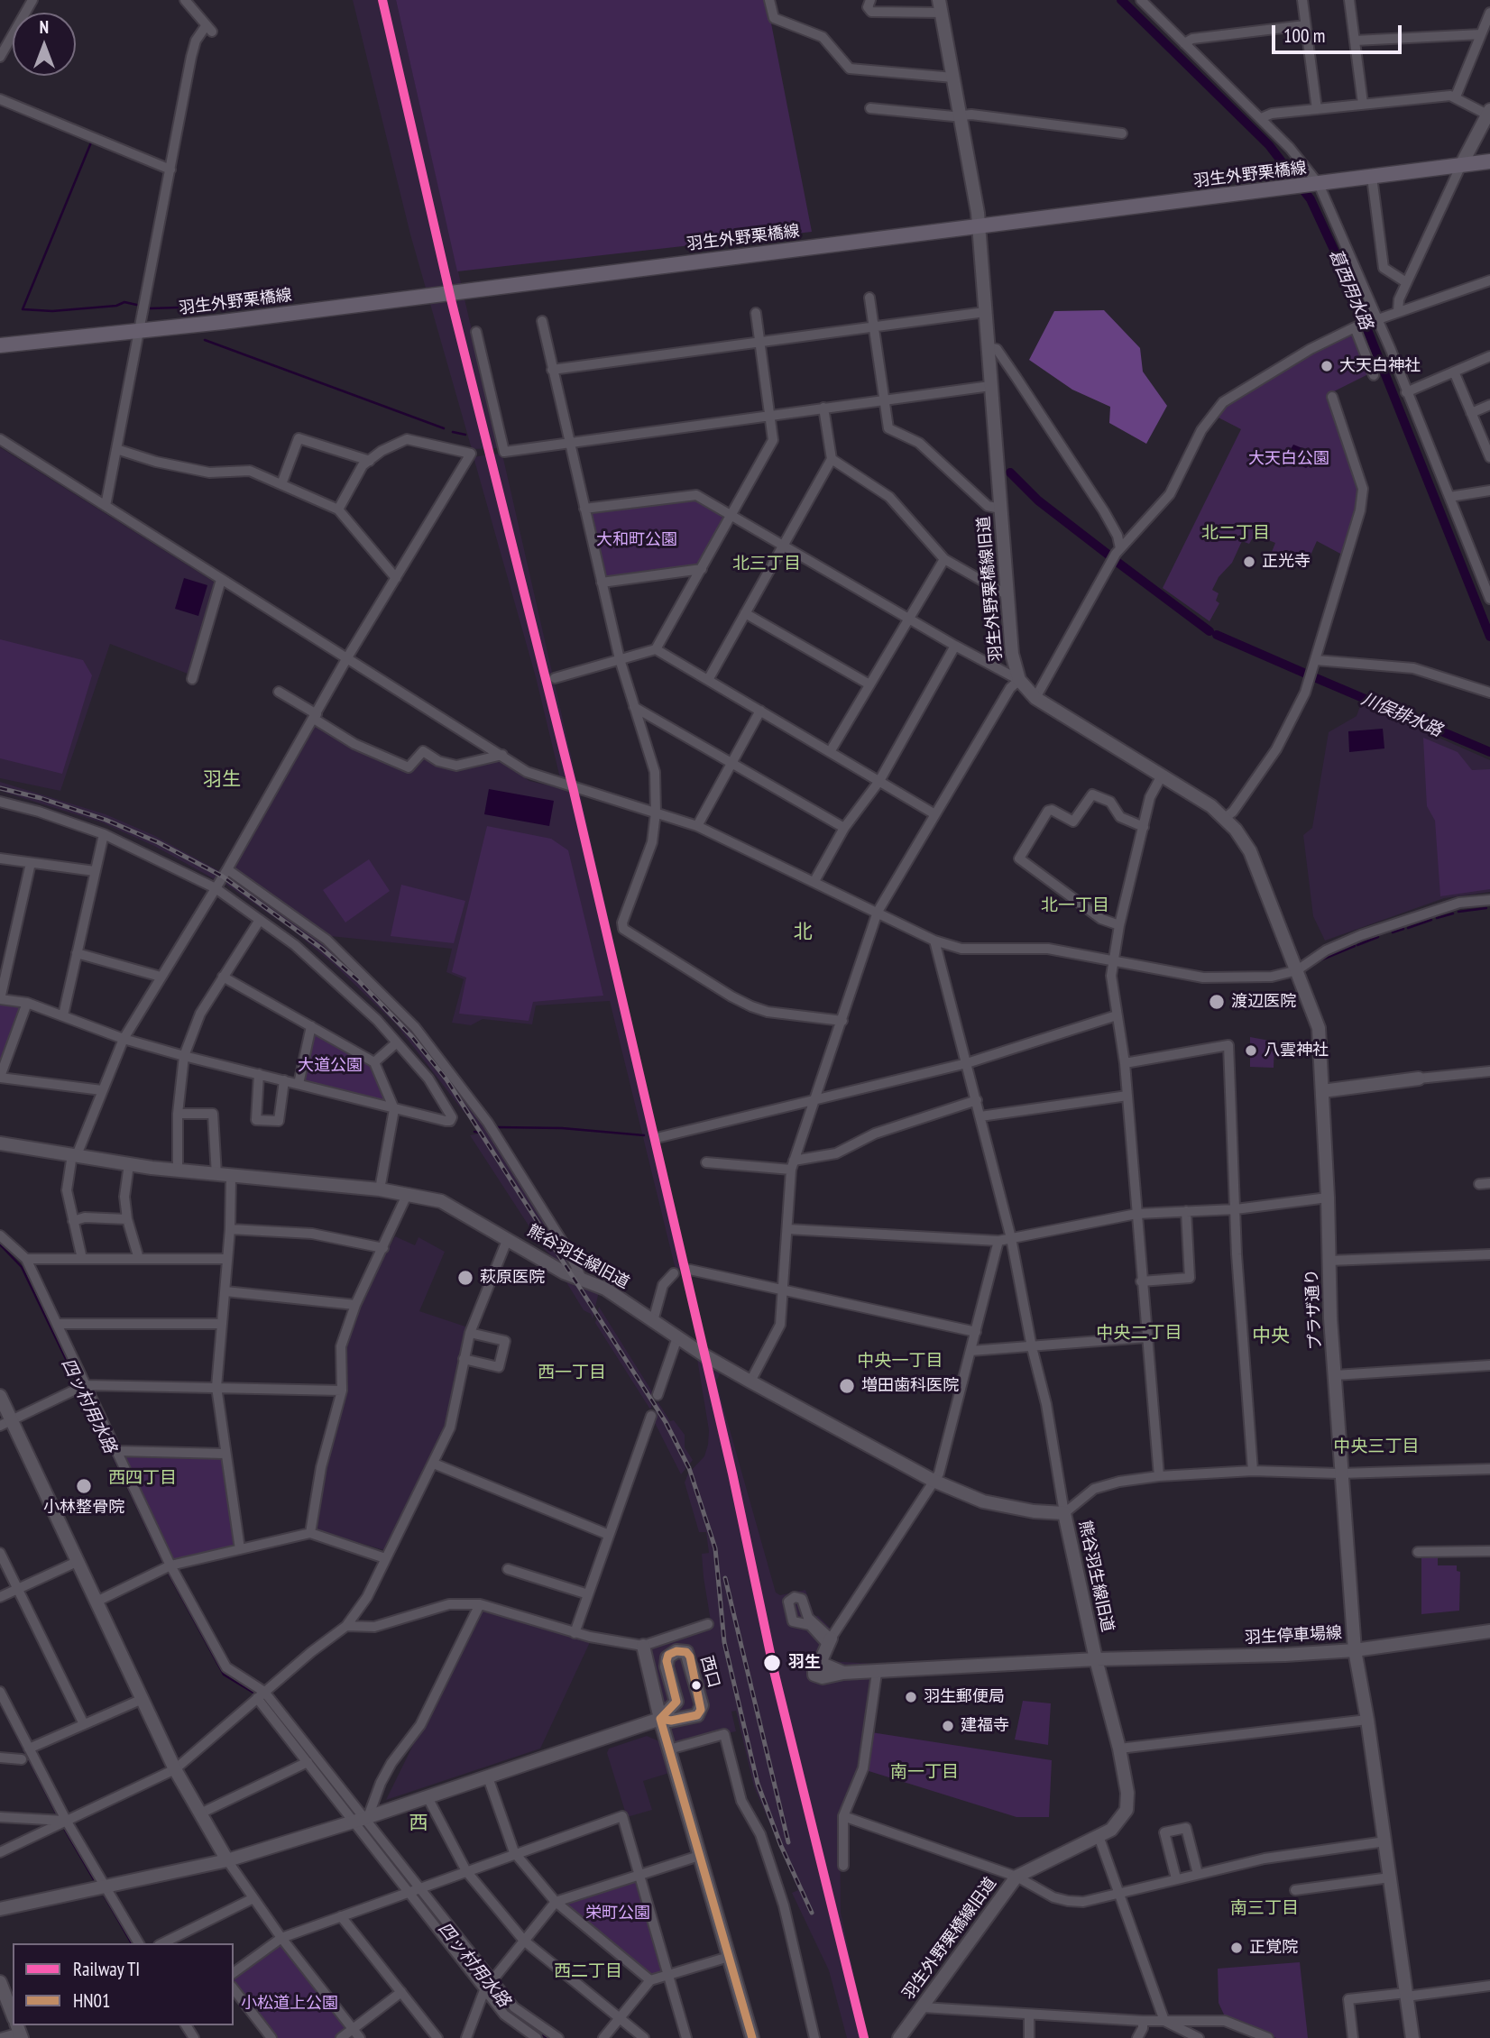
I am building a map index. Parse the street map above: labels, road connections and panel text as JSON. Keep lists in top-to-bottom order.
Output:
{
  "streets": {
    "main road": ["羽生外野栗橋線"],
    "street": [
      "羽生外野栗橋線旧道",
      "熊谷羽生線旧道",
      "プラザ通り",
      "羽生停車場線",
      "西口"
    ]
  },
  "crossings": [
    ["羽生外野栗橋線", "羽生外野栗橋線旧道"],
    ["羽生外野栗橋線旧道", "熊谷羽生線旧道"],
    ["羽生外野栗橋線旧道", "プラザ通り"],
    ["羽生外野栗橋線旧道", "羽生停車場線"],
    ["熊谷羽生線旧道", "羽生停車場線"],
    ["プラザ通り", "羽生停車場線"]
  ],
  "districts": [
    "北二丁目",
    "北三丁目",
    "羽生",
    "北一丁目",
    "北",
    "中央二丁目",
    "中央",
    "中央一丁目",
    "西一丁目",
    "中央三丁目",
    "西四丁目",
    "南一丁目",
    "西",
    "南三丁目",
    "西二丁目"
  ],
  "water": ["葛西用水路", "川俣排水路", "四ッ村用水路"],
  "parks": [
    "大天白公園",
    "大和町公園",
    "大道公園",
    "栄町公園",
    "小松道上公園"
  ],
  "places": [
    "大天白神社",
    "正光寺",
    "渡辺医院",
    "八雲神社",
    "萩原医院",
    "増田歯科医院",
    "小林整骨院",
    "羽生",
    "羽生郵便局",
    "建福寺",
    "正覚院"
  ],
  "lines": ["rail line TI", "transit line HN01"],
  "legend": ["Railway TI", "HN01"],
  "scale_bar": "100 m",
  "north": "top"
}
